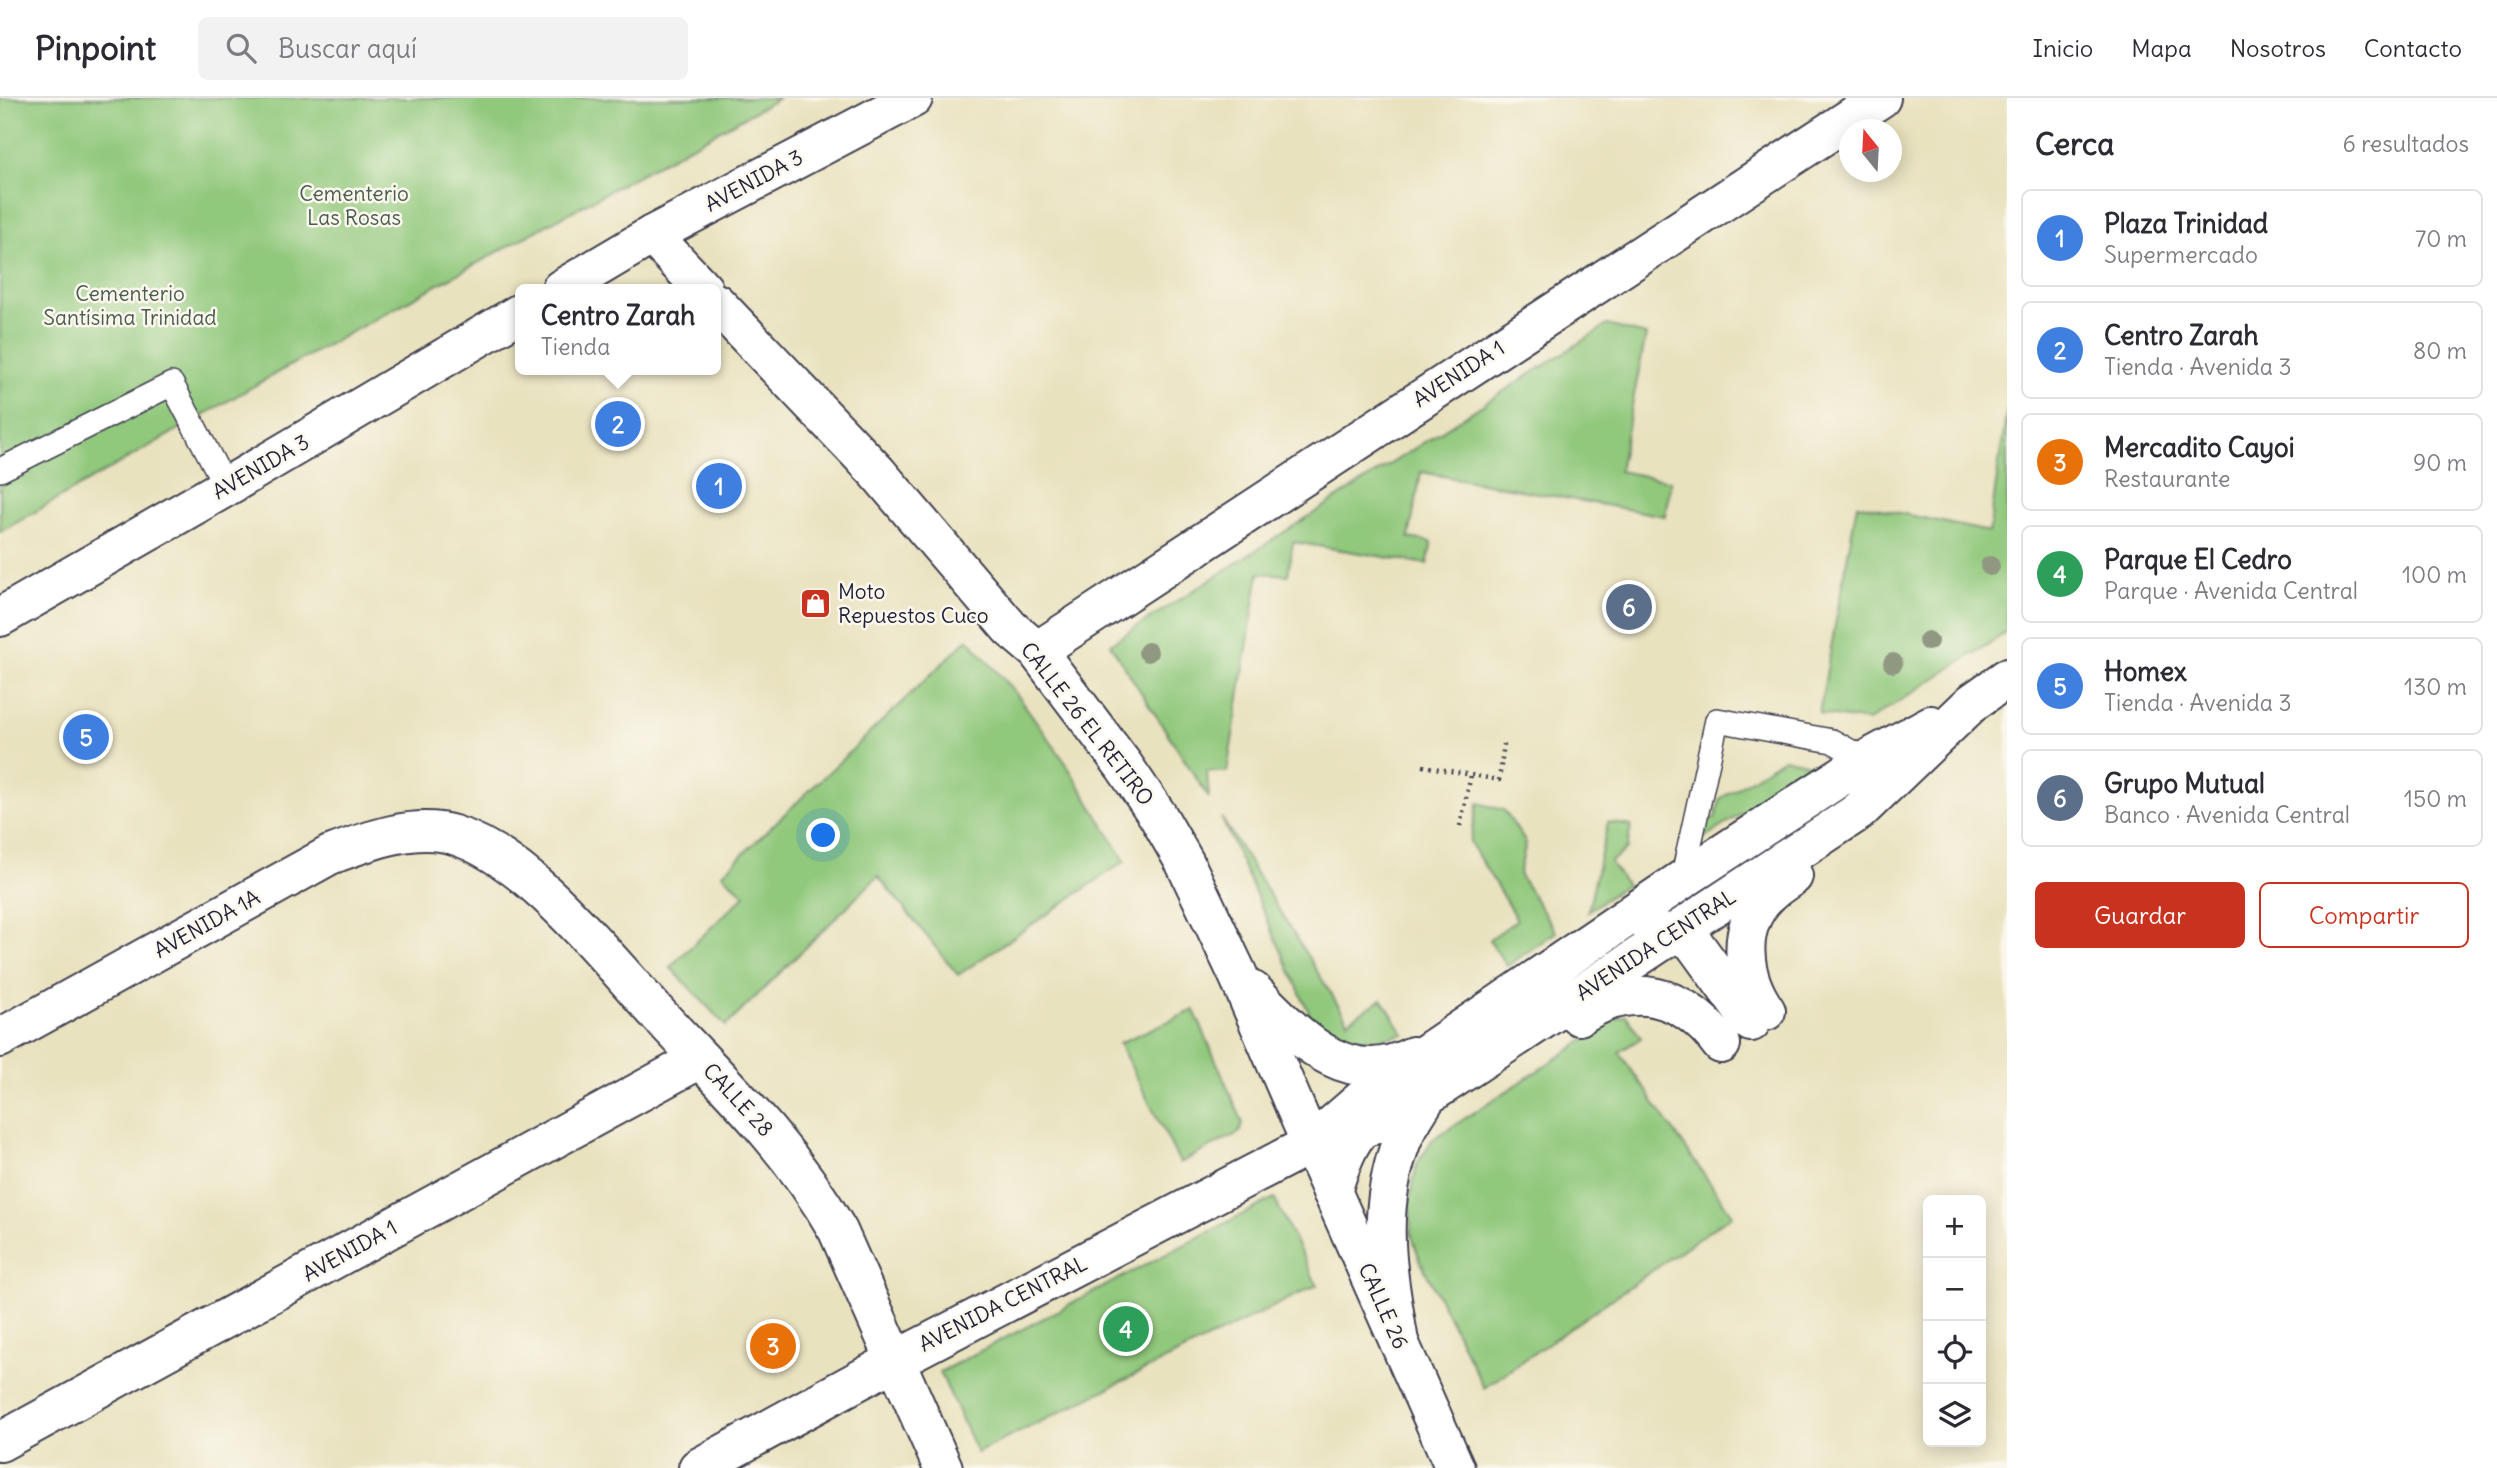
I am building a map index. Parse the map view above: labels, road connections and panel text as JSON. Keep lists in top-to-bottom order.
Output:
{
  "streets": {
    "street": [
      "AVENIDA 3",
      "AVENIDA 1",
      "CALLE 26 EL RETIRO",
      "AVENIDA 1A",
      "AVENIDA CENTRAL",
      "CALLE 28",
      "CALLE 26"
    ]
  },
  "crossings": [
    ["AVENIDA 1", "CALLE 26 EL RETIRO"],
    ["AVENIDA 1", "CALLE 28"],
    ["CALLE 26 EL RETIRO", "AVENIDA CENTRAL"],
    ["CALLE 26 EL RETIRO", "CALLE 26"],
    ["AVENIDA 1A", "CALLE 28"],
    ["AVENIDA CENTRAL", "CALLE 28"],
    ["AVENIDA CENTRAL", "CALLE 26"]
  ],
  "parks": ["Cementerio Las Rosas", "Cementerio Santísima Trinidad"],
  "places": {
    "shop": ["Moto Repuestos Cuco"]
  },
  "north": "top",
  "page": {
    "header": "Pinpoint",
    "search": "Buscar aquí",
    "nav": [
      "Inicio",
      "Mapa",
      "Nosotros",
      "Contacto"
    ],
    "heading": ["Cerca", "6 resultados"],
    "list": [
      {
        "mark": "1",
        "name": "Plaza Trinidad",
        "note": "Supermercado",
        "value": "70 m"
      },
      {
        "mark": "2",
        "name": "Centro Zarah",
        "note": "Tienda · Avenida 3",
        "value": "80 m"
      },
      {
        "mark": "3",
        "name": "Mercadito Cayoi",
        "note": "Restaurante",
        "value": "90 m"
      },
      {
        "mark": "4",
        "name": "Parque El Cedro",
        "note": "Parque · Avenida Central",
        "value": "100 m"
      },
      {
        "mark": "5",
        "name": "Homex",
        "note": "Tienda · Avenida 3",
        "value": "130 m"
      },
      {
        "mark": "6",
        "name": "Grupo Mutual",
        "note": "Banco · Avenida Central",
        "value": "150 m"
      }
    ],
    "popup": ["Centro Zarah", "Tienda"],
    "pins": [
      "2",
      "1",
      "6",
      "5",
      "4",
      "3"
    ],
    "buttons": ["Guardar", "Compartir"],
    "map_buttons": ["+", "−"]
  }
}
